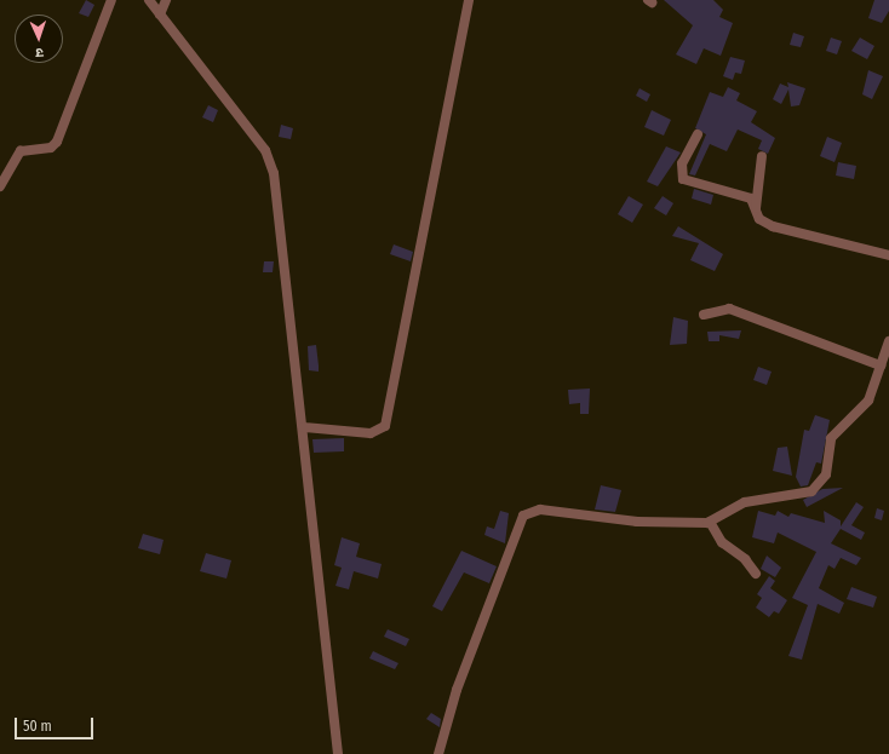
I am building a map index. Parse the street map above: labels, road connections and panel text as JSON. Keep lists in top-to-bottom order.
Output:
{
  "scale_bar": "50 m",
  "north": "bottom"
}
